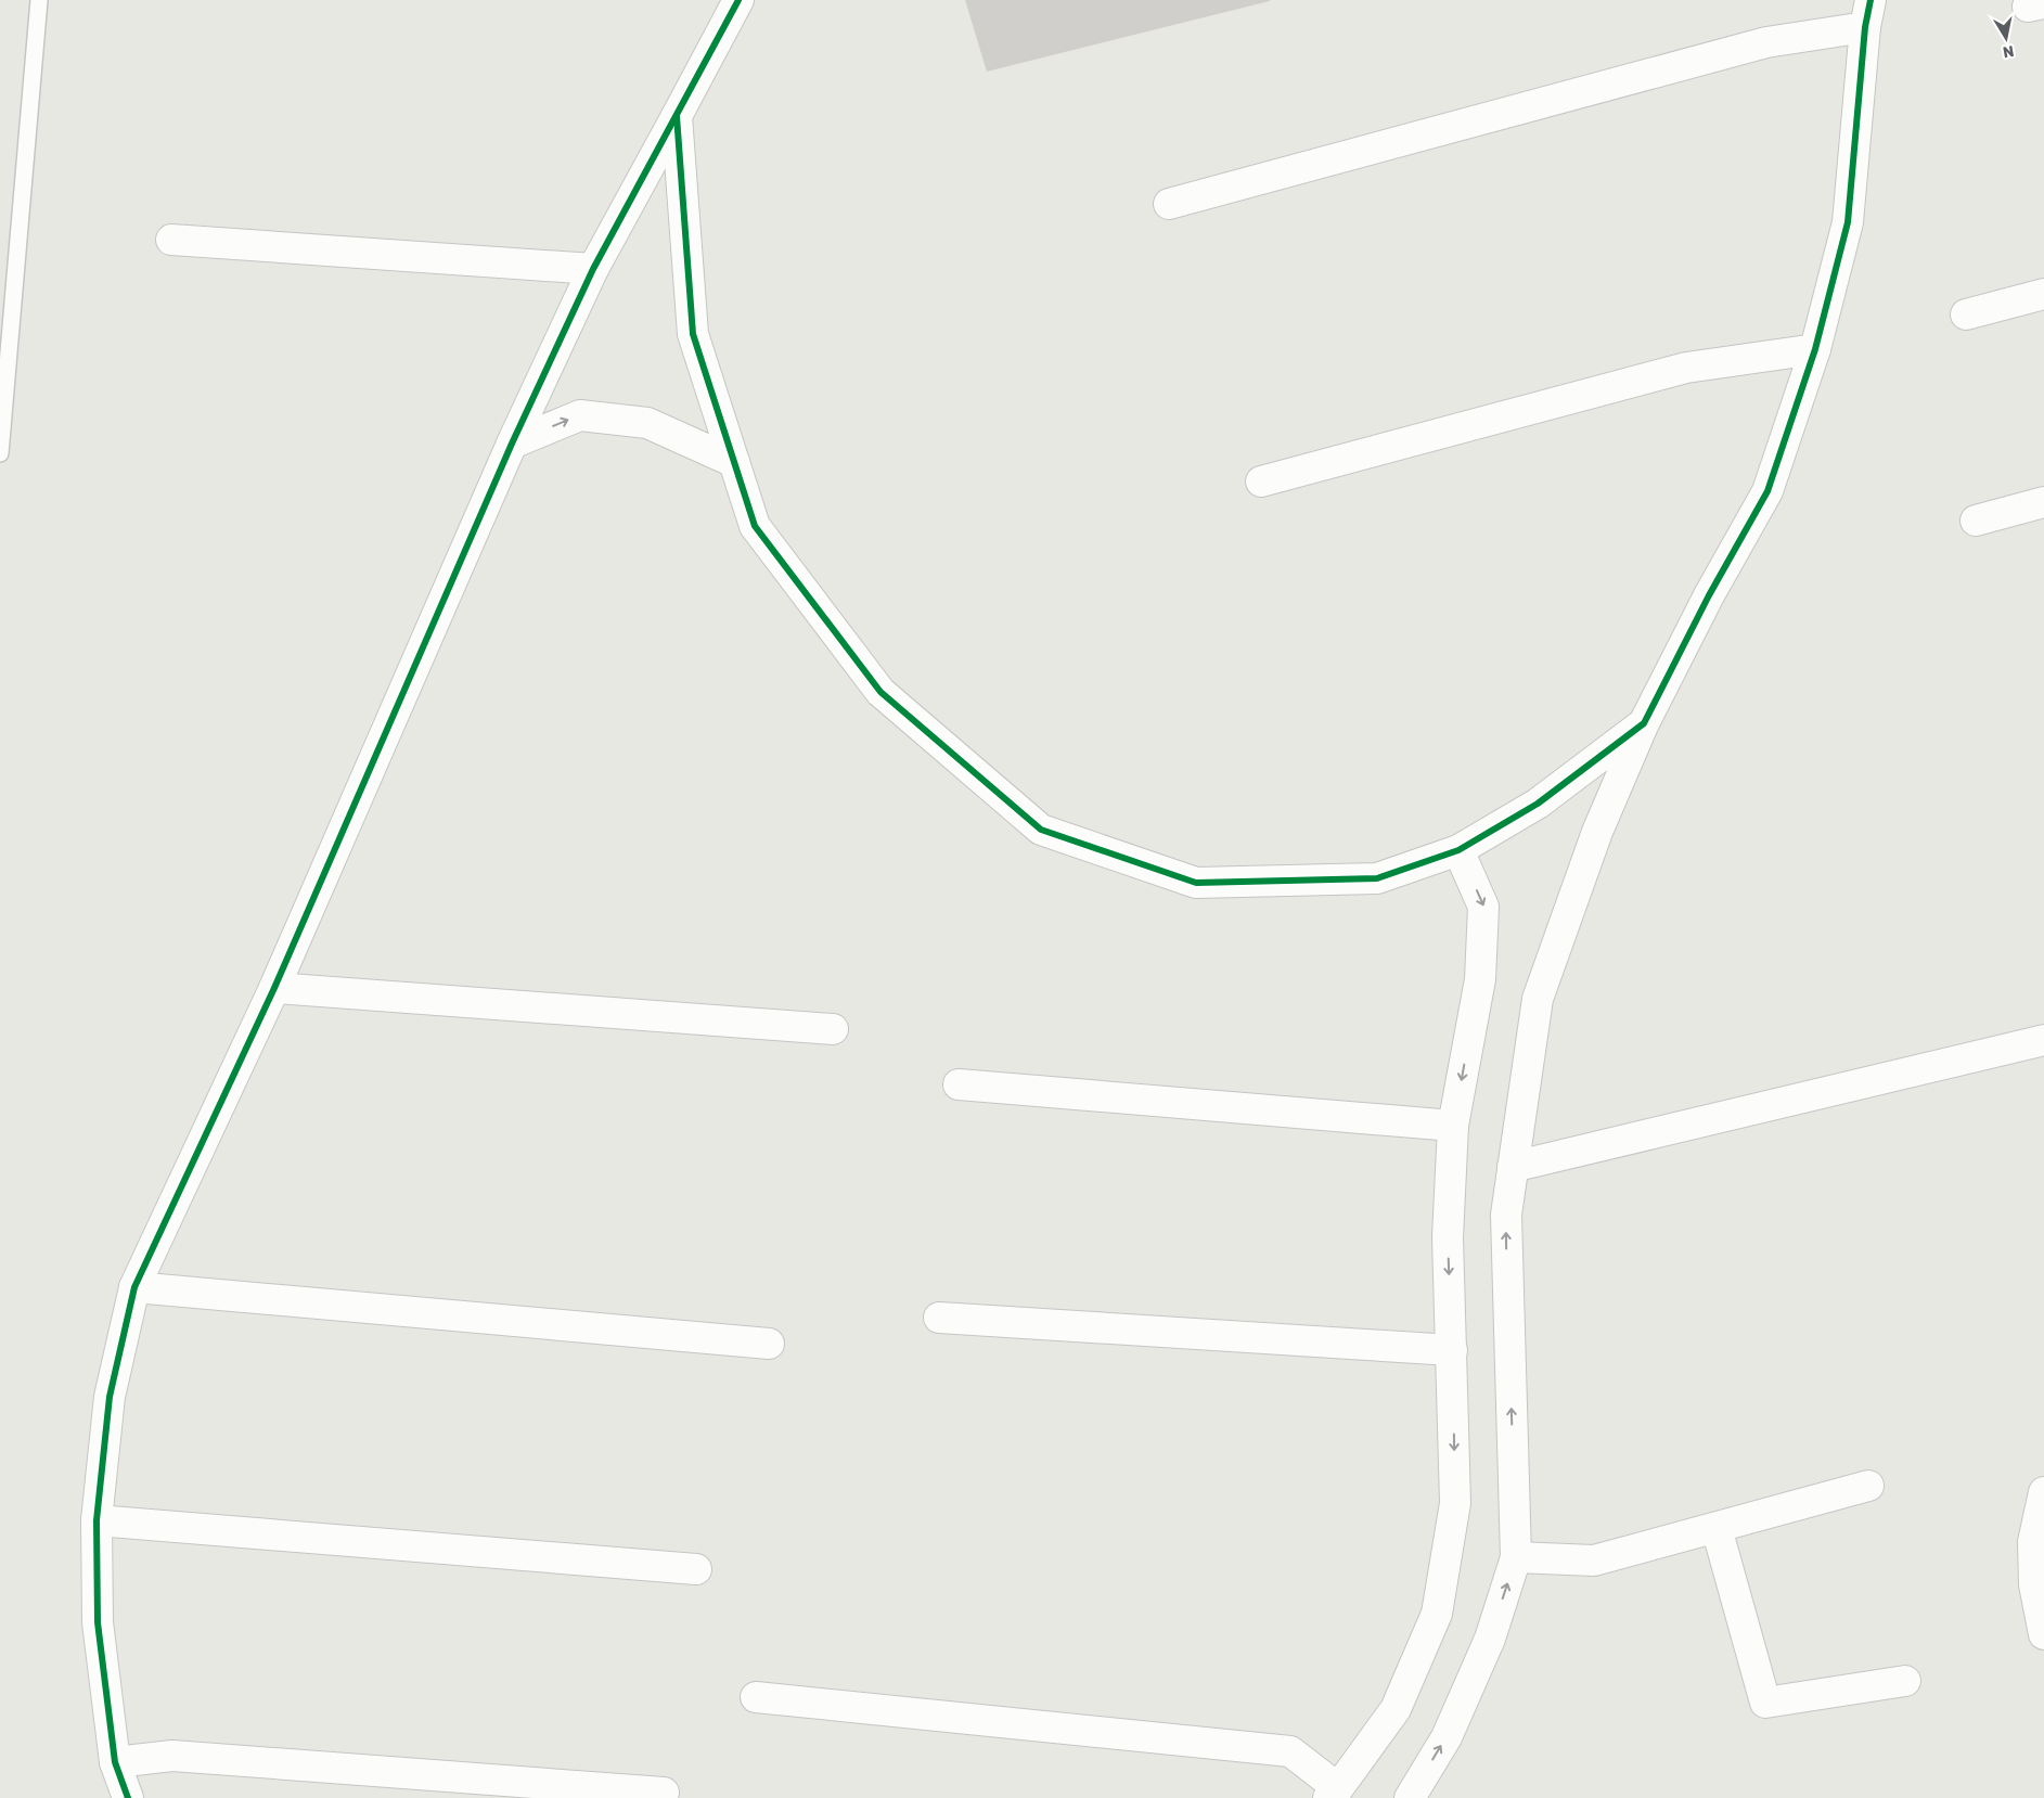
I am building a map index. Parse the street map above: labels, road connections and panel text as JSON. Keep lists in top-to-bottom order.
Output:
{
  "north": "bottom"
}
